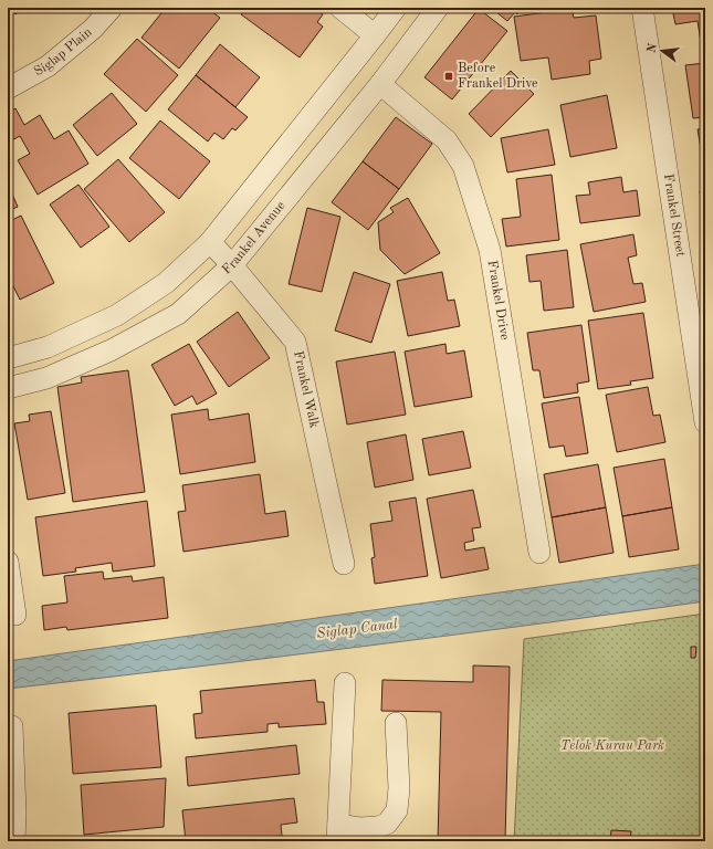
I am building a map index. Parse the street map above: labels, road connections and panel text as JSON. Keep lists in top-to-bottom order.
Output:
{
  "streets": {
    "street": [
      "Siglap Plain",
      "Frankel Street",
      "Frankel Avenue",
      "Frankel Drive",
      "Frankel Walk"
    ]
  },
  "crossings": [
    ["Frankel Avenue", "Frankel Drive"],
    ["Frankel Avenue", "Frankel Walk"]
  ],
  "water": ["Siglap Canal"],
  "parks": ["Telok Kurau Park"],
  "places": {
    "transit": ["Before Frankel Drive"]
  },
  "north": "left"
}
